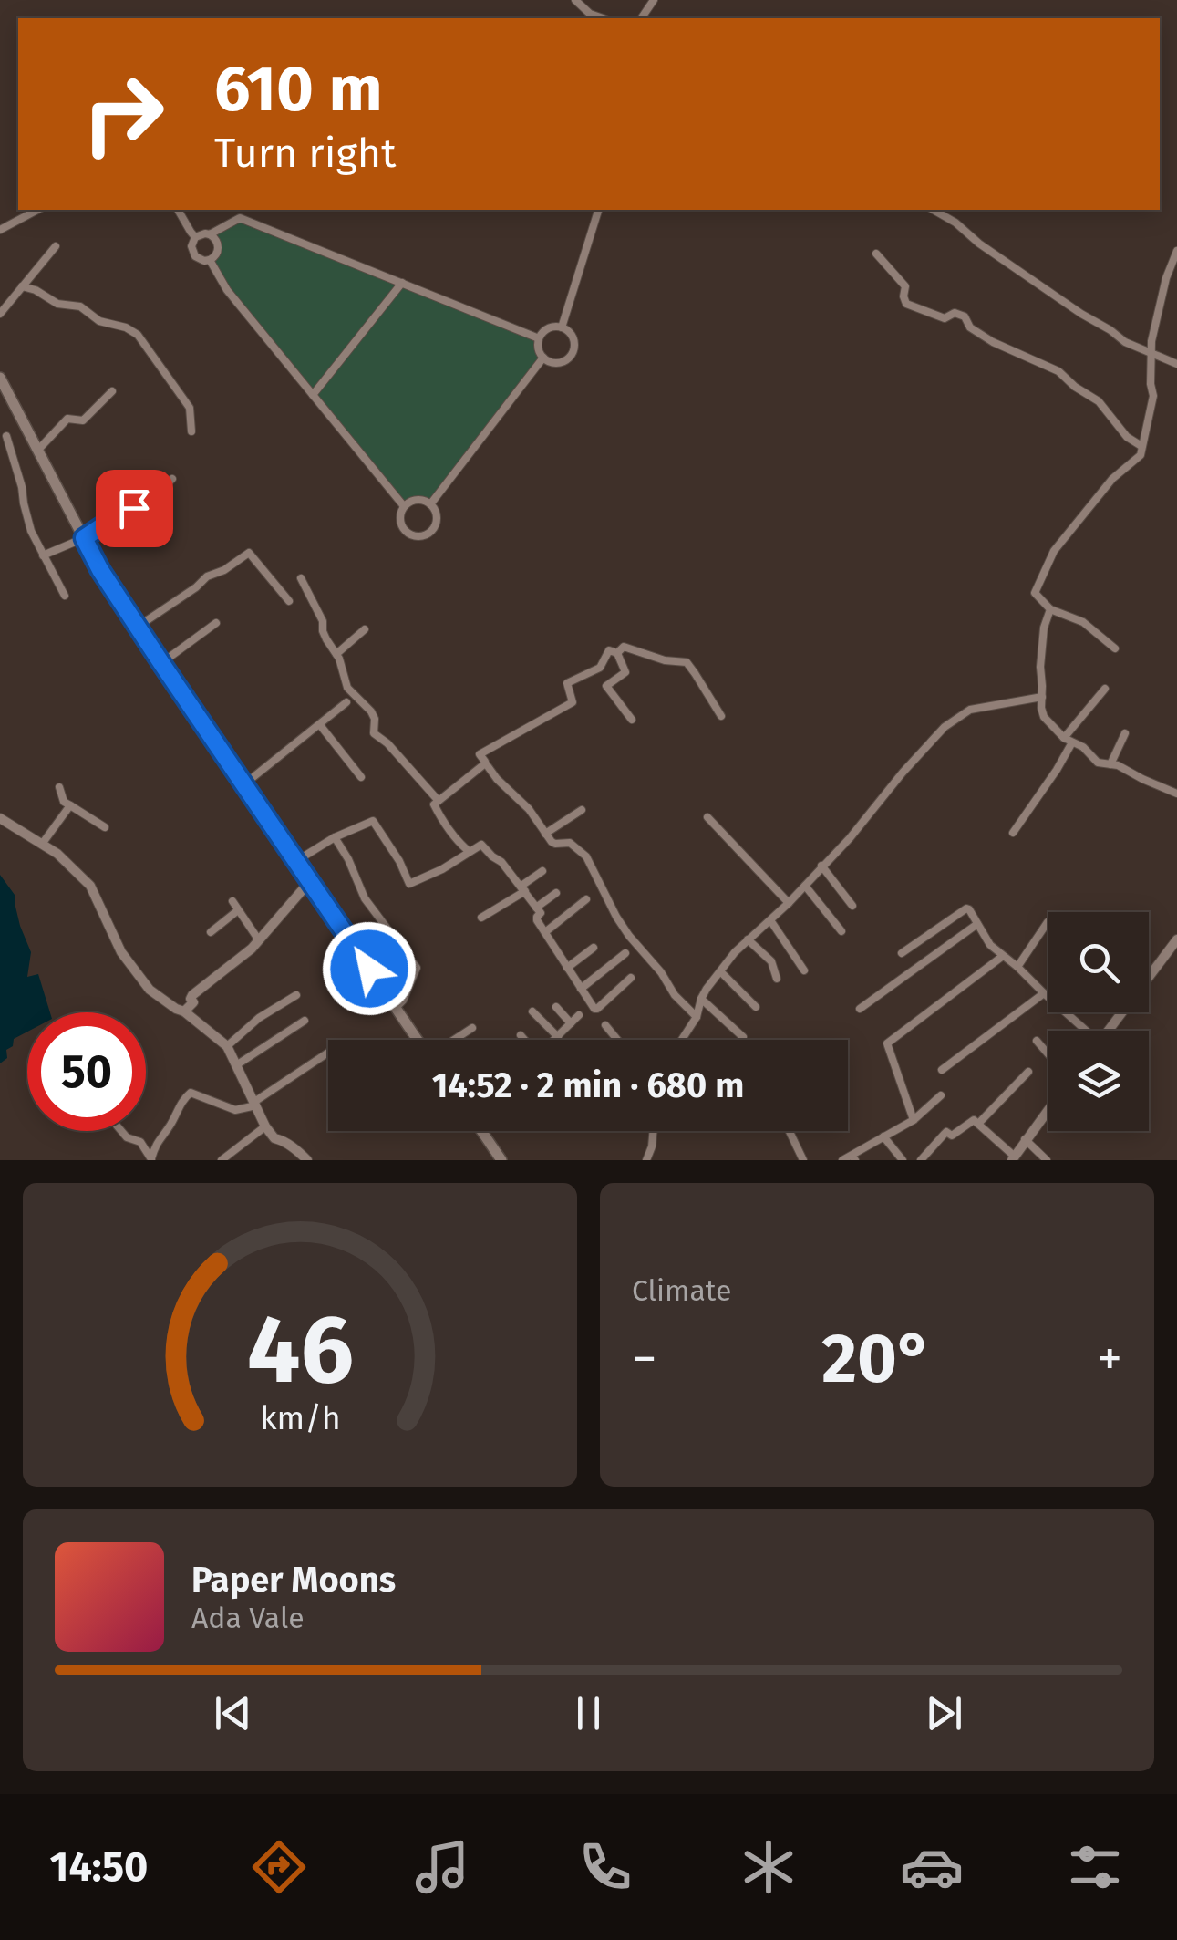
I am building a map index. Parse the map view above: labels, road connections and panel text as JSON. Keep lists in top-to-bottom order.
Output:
{
  "page": {
    "turn": ["610 m", "Turn right"],
    "limit": "50",
    "trip": "14:52 · 2 min · 680 m",
    "tile": "Climate",
    "heat": ["−", "20°", "+"],
    "song": ["Paper Moons", "Ada Vale"],
    "tabs": "14:50",
    "gauge": ["46", "km/h"]
  }
}
